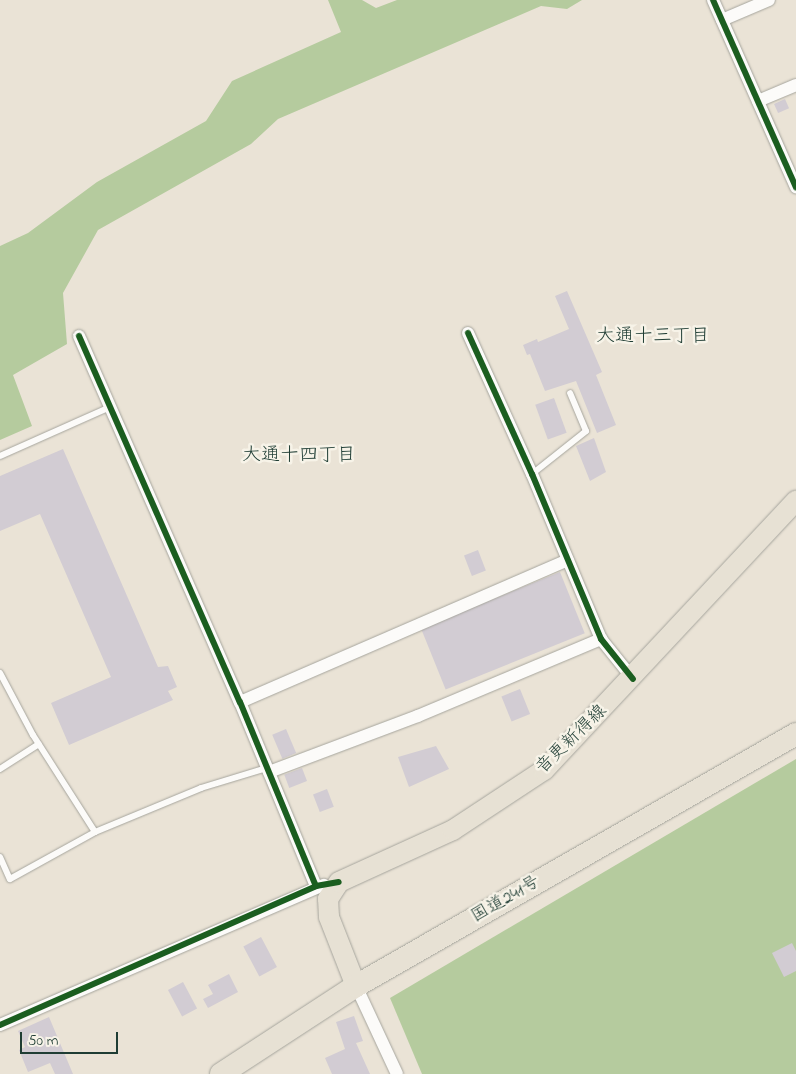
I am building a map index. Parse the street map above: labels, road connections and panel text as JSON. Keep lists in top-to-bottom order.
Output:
{
  "streets": {
    "highway": ["国道241号"],
    "main road": ["音更新得線"]
  },
  "districts": ["大通十三丁目", "大通十四丁目"],
  "scale_bar": "50 m"
}
